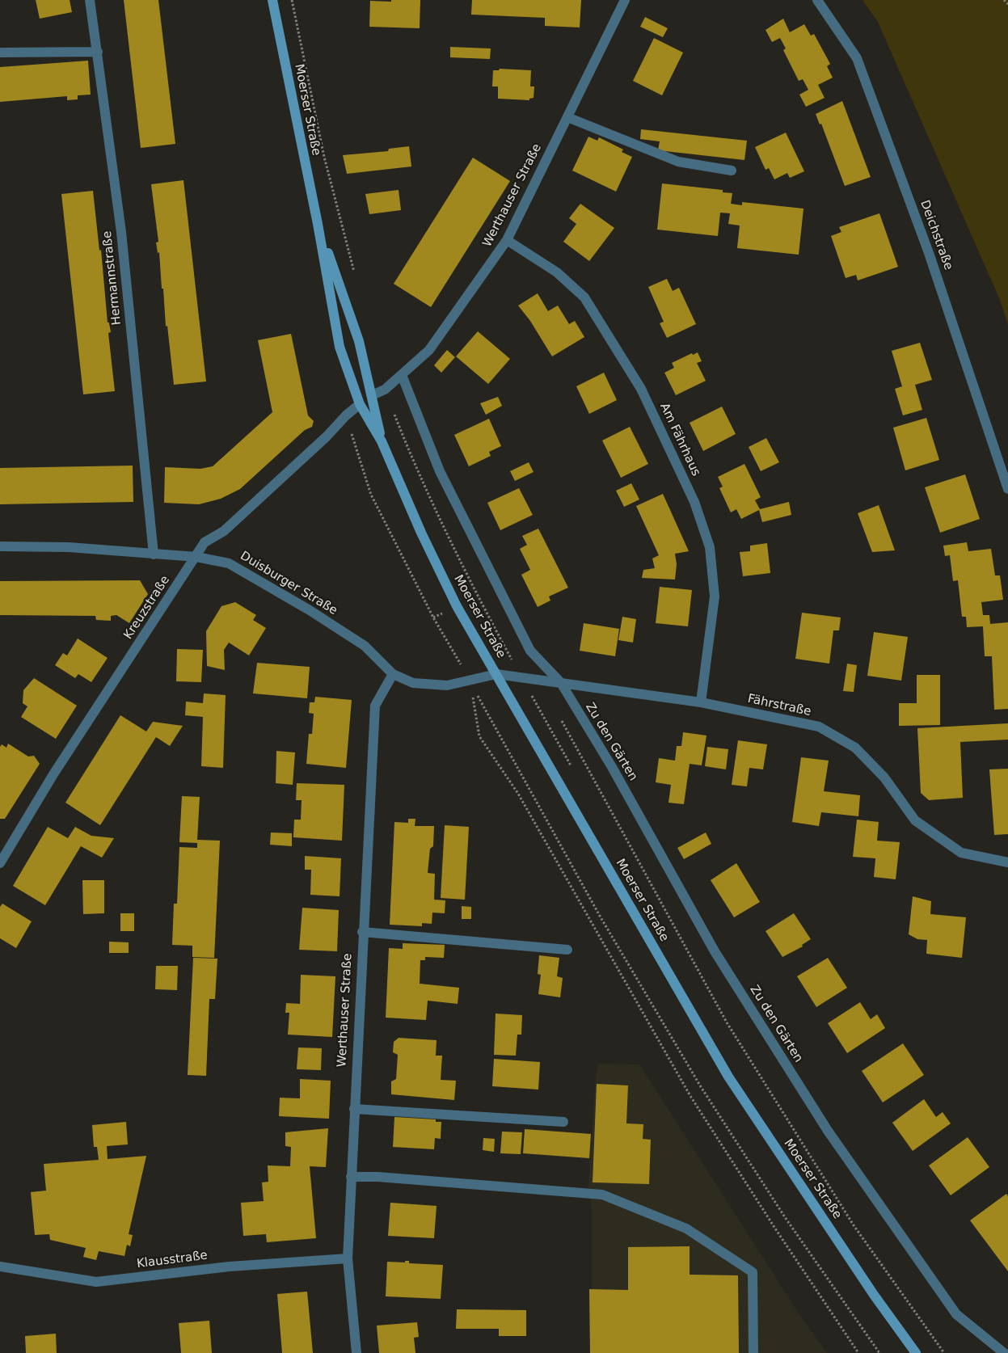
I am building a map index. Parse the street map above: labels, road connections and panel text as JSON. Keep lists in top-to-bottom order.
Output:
{
  "streets": {
    "main road": ["Moerser Straße"],
    "street": [
      "Werthauser Straße",
      "Deichstraße",
      "Hermannstraße",
      "Am Fährhaus",
      "Duisburger Straße",
      "Kreuzstraße",
      "Fährstraße",
      "Zu den Gärten",
      "Klausstraße"
    ]
  },
  "crossings": [
    ["Moerser Straße", "Werthauser Straße"],
    ["Moerser Straße", "Duisburger Straße"],
    ["Moerser Straße", "Kreuzstraße"],
    ["Moerser Straße", "Fährstraße"],
    ["Werthauser Straße", "Am Fährhaus"],
    ["Werthauser Straße", "Duisburger Straße"],
    ["Werthauser Straße", "Klausstraße"],
    ["Hermannstraße", "Duisburger Straße"],
    ["Am Fährhaus", "Fährstraße"],
    ["Duisburger Straße", "Kreuzstraße"],
    ["Duisburger Straße", "Fährstraße"],
    ["Fährstraße", "Zu den Gärten"]
  ]
}
